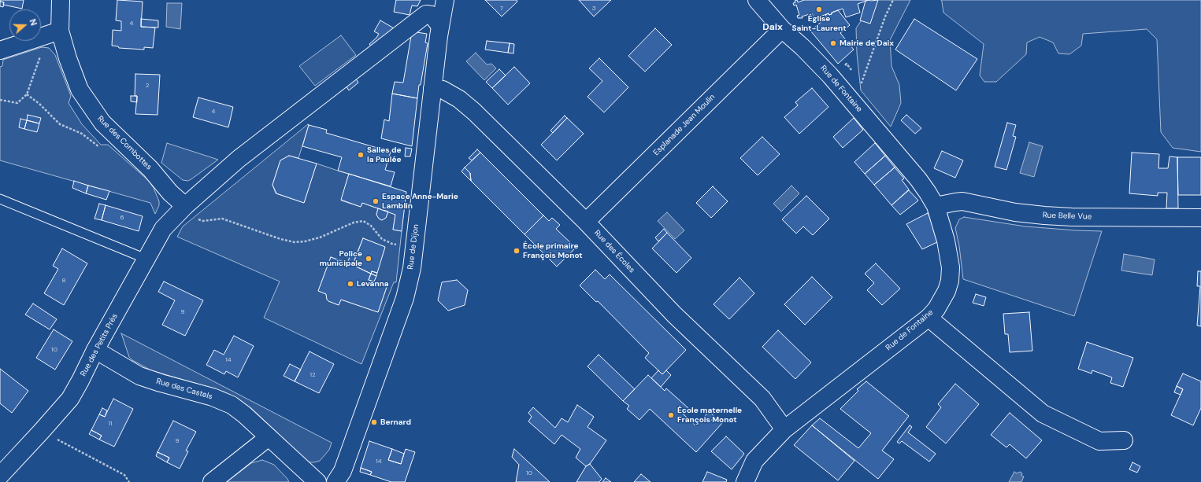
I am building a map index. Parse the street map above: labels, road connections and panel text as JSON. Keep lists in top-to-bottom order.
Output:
{
  "streets": {
    "street": [
      "Rue de Fontaine",
      "Esplanade Jean Moulin",
      "Rue des Combottes",
      "Rue Belle Vue",
      "Rue de Dijon",
      "Rue des Écoles",
      "Rue des Petits Prés",
      "Rue des Castels"
    ]
  },
  "crossings": [
    ["Rue de Fontaine", "Esplanade Jean Moulin"],
    ["Rue de Fontaine", "Rue Belle Vue"],
    ["Rue de Fontaine", "Rue des Écoles"],
    ["Esplanade Jean Moulin", "Rue des Écoles"],
    ["Rue des Combottes", "Rue des Petits Prés"],
    ["Rue de Dijon", "Rue des Écoles"],
    ["Rue de Dijon", "Rue des Petits Prés"],
    ["Rue des Petits Prés", "Rue des Castels"]
  ],
  "districts": ["Daix"],
  "places": [
    "Église Saint-Laurent",
    "Mairie de Daix",
    "Salles de la Paulée",
    "Espace Anne-Marie Lamblin",
    "École primaire François Monot",
    "Police municipale",
    "Levanna",
    "École maternelle François Monot",
    "Bernard"
  ],
  "house_numbers": [
    "7",
    "3",
    "4",
    "2",
    "4",
    "6",
    "8",
    "9",
    "10",
    "14",
    "12",
    "11",
    "9",
    "14",
    "10"
  ],
  "north": "right"
}
